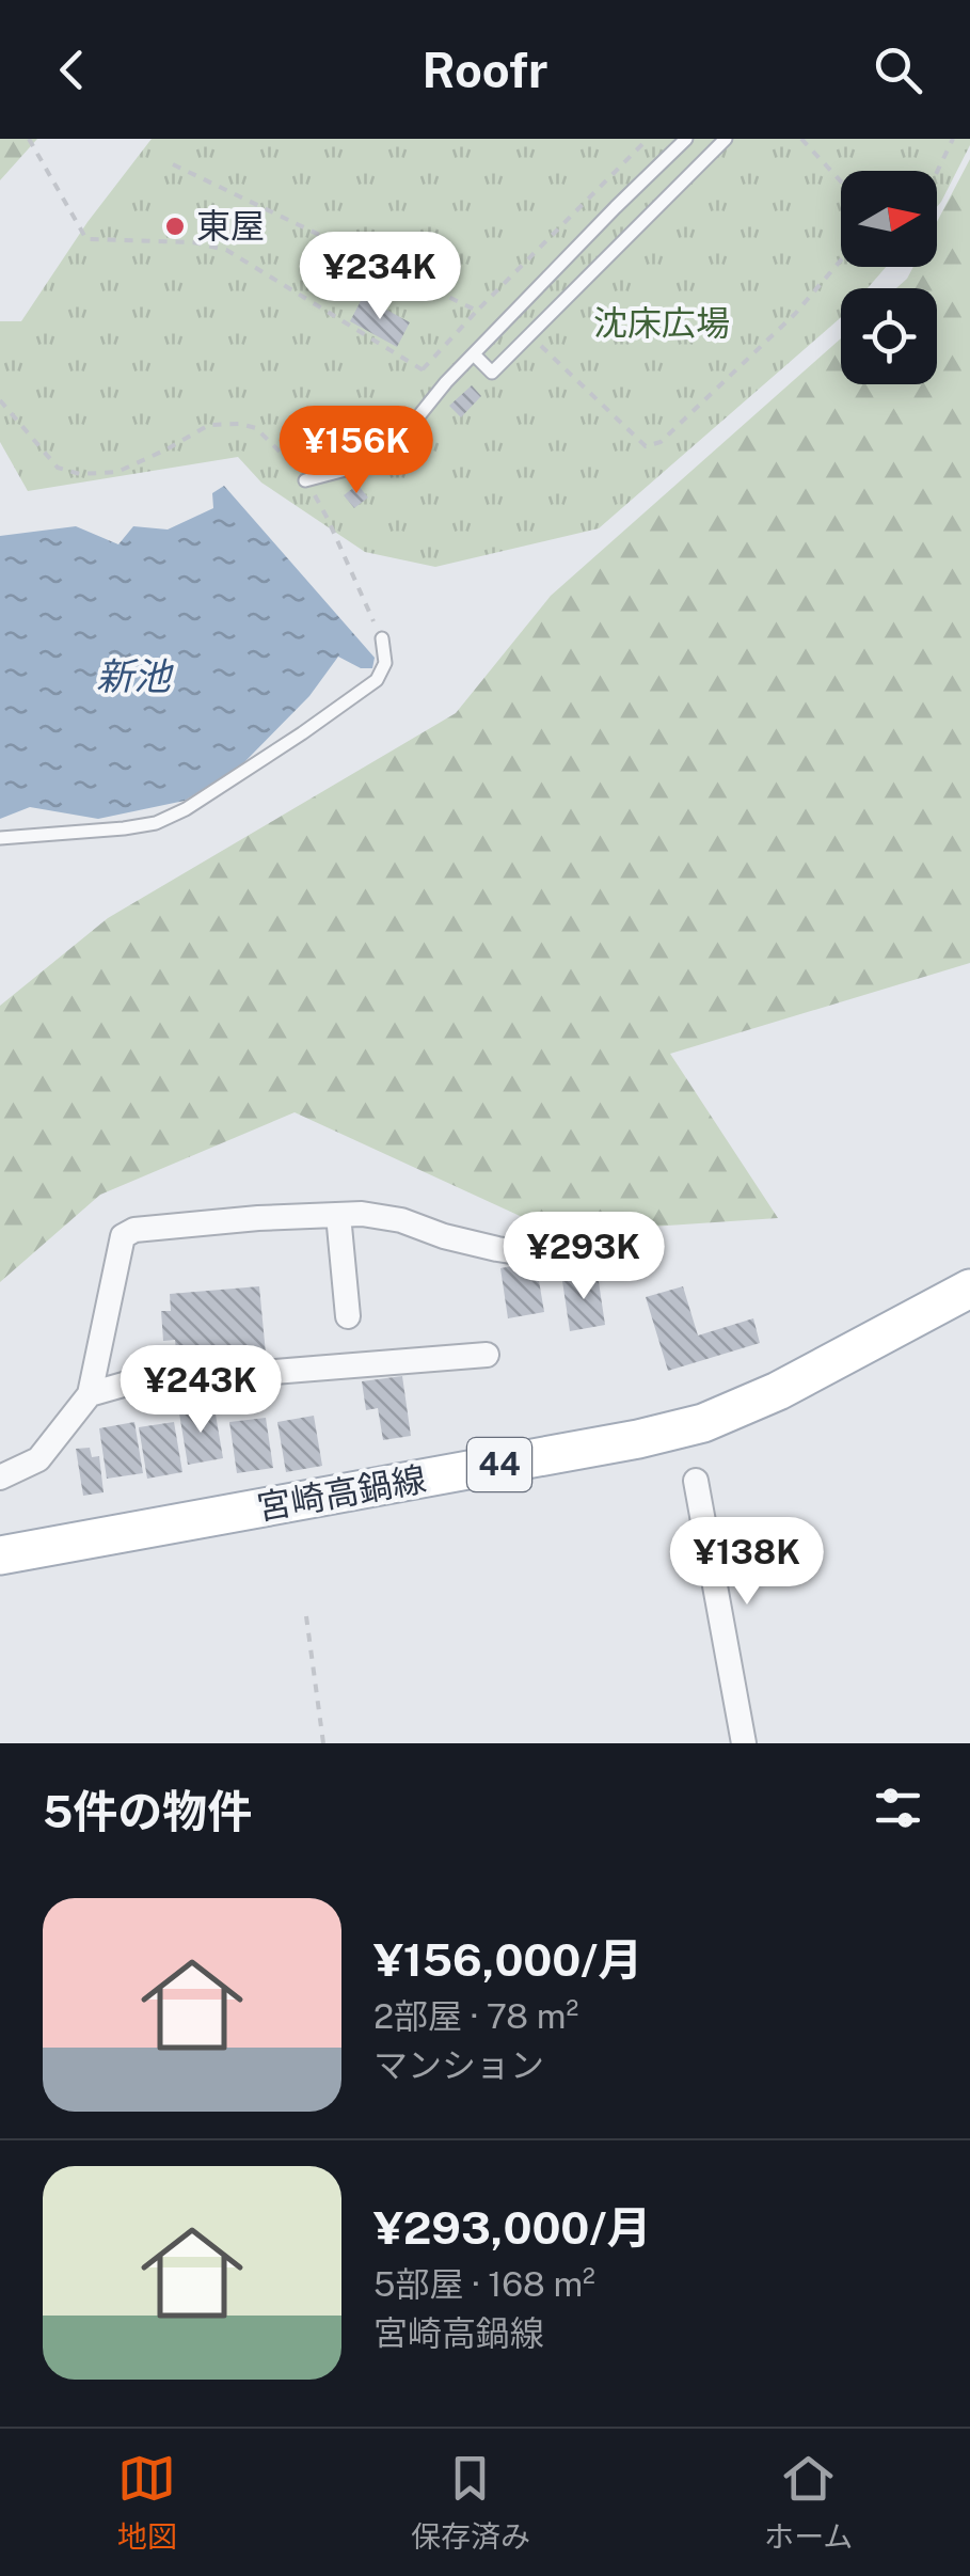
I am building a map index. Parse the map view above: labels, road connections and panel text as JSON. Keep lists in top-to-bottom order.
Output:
{
  "streets": {
    "main road": ["44", "宮崎高鍋線"]
  },
  "water": ["新池"],
  "parks": ["沈床広場"],
  "places": ["東屋"],
  "north": "right",
  "page": {
    "header": "Roofr",
    "price": [
      "¥234K",
      "¥156K",
      "¥293K",
      "¥243K",
      "¥138K"
    ],
    "heading": "5件の物件",
    "list": [
      {
        "name": "¥156,000/月",
        "note": "2部屋 · 78 m² · マンション"
      },
      {
        "name": "¥293,000/月",
        "note": "5部屋 · 168 m² · 宮崎高鍋線"
      }
    ],
    "tabs": ["地図", "保存済み", "ホーム"]
  }
}
